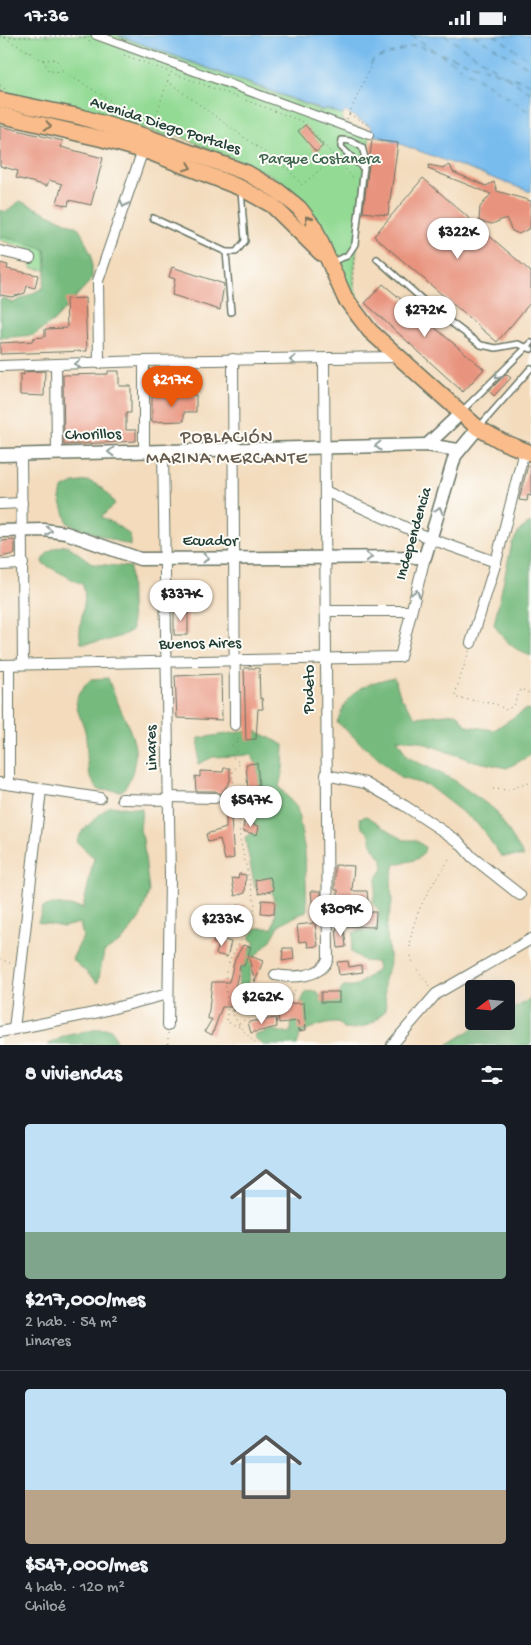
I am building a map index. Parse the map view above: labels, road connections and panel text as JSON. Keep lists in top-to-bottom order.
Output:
{
  "streets": {
    "main road": ["Avenida Diego Portales"],
    "street": [
      "Chorillos",
      "Independencia",
      "Ecuador",
      "Buenos Aires",
      "Pudeto",
      "Linares"
    ]
  },
  "crossings": [
    ["Chorillos", "Independencia"],
    ["Chorillos", "Pudeto"],
    ["Chorillos", "Linares"],
    ["Independencia", "Ecuador"],
    ["Independencia", "Buenos Aires"],
    ["Ecuador", "Pudeto"],
    ["Ecuador", "Linares"],
    ["Buenos Aires", "Pudeto"],
    ["Buenos Aires", "Linares"]
  ],
  "districts": ["POBLACIÓN MARINA MERCANTE"],
  "parks": ["Parque Costanera"],
  "north": "left",
  "page": {
    "status": "17:36",
    "price": [
      "$322K",
      "$272K",
      "$217K",
      "$337K",
      "$547K",
      "$309K",
      "$233K",
      "$262K"
    ],
    "heading": "8 viviendas",
    "list": [
      {
        "name": "$217,000/mes",
        "note": "2 hab. · 54 m² · Linares"
      },
      {
        "name": "$547,000/mes",
        "note": "4 hab. · 120 m² · Chiloé"
      }
    ]
  }
}
